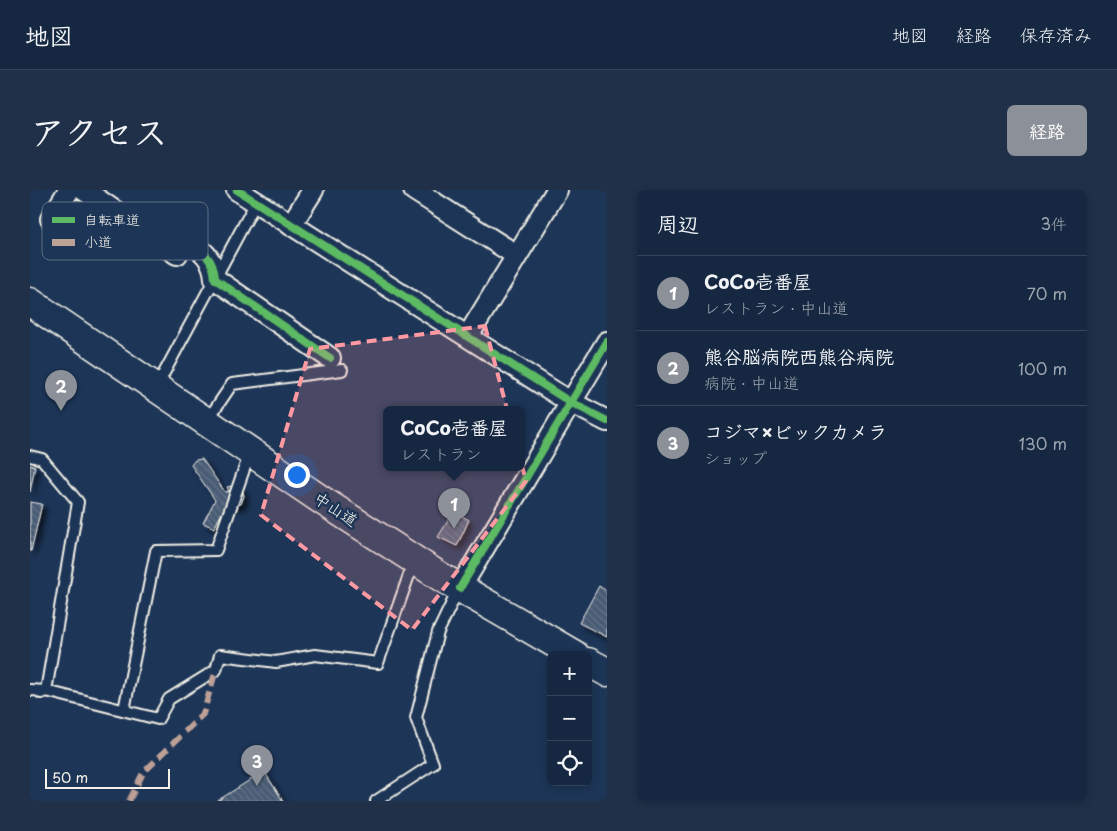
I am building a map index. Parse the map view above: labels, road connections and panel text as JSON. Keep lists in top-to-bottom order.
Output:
{
  "streets": {
    "highway": ["中山道"]
  },
  "legend": ["自転車道", "小道"],
  "scale_bar": "50 m",
  "page": {
    "header": "地図",
    "nav": ["地図", "経路", "保存済み"],
    "title": "アクセス",
    "buttons": "経路",
    "heading": ["周辺", "3件"],
    "list": [
      {
        "mark": "1",
        "name": "CoCo壱番屋",
        "note": "レストラン · 中山道",
        "value": "70 m"
      },
      {
        "mark": "2",
        "name": "熊谷脳病院西熊谷病院",
        "note": "病院 · 中山道",
        "value": "100 m"
      },
      {
        "mark": "3",
        "name": "コジマ×ビックカメラ",
        "note": "ショップ",
        "value": "130 m"
      }
    ],
    "pins": ["2", "1", "3"],
    "popup": ["CoCo壱番屋", "レストラン"],
    "map_buttons": ["+", "−"],
    "scale": "50 m"
  }
}
